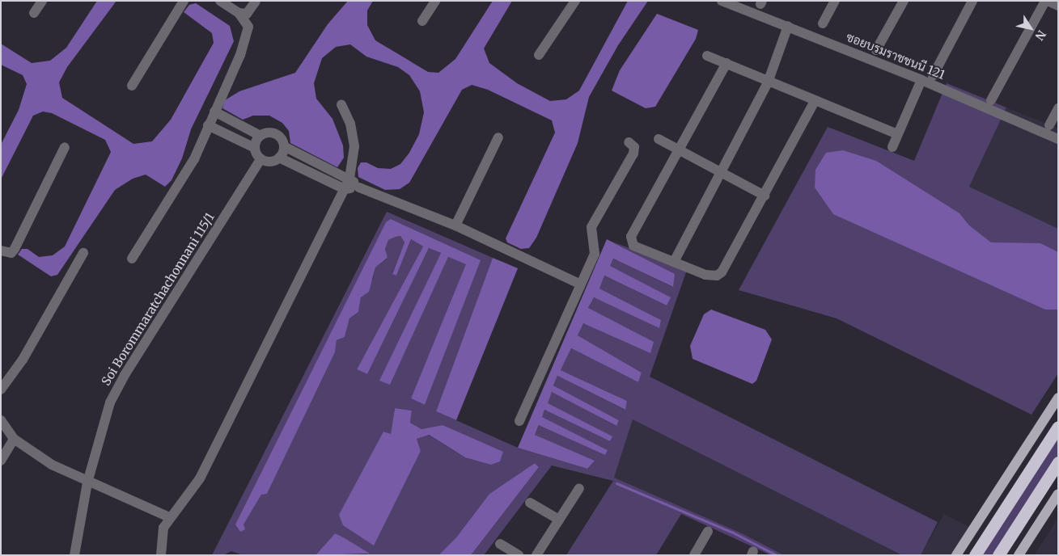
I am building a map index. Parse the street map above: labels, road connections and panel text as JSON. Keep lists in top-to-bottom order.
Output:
{
  "streets": {
    "street": ["ซอยบรมราชชนนี 121", "Soi Borommaratchachonnani 115/1"]
  },
  "north": "bottom right"
}
